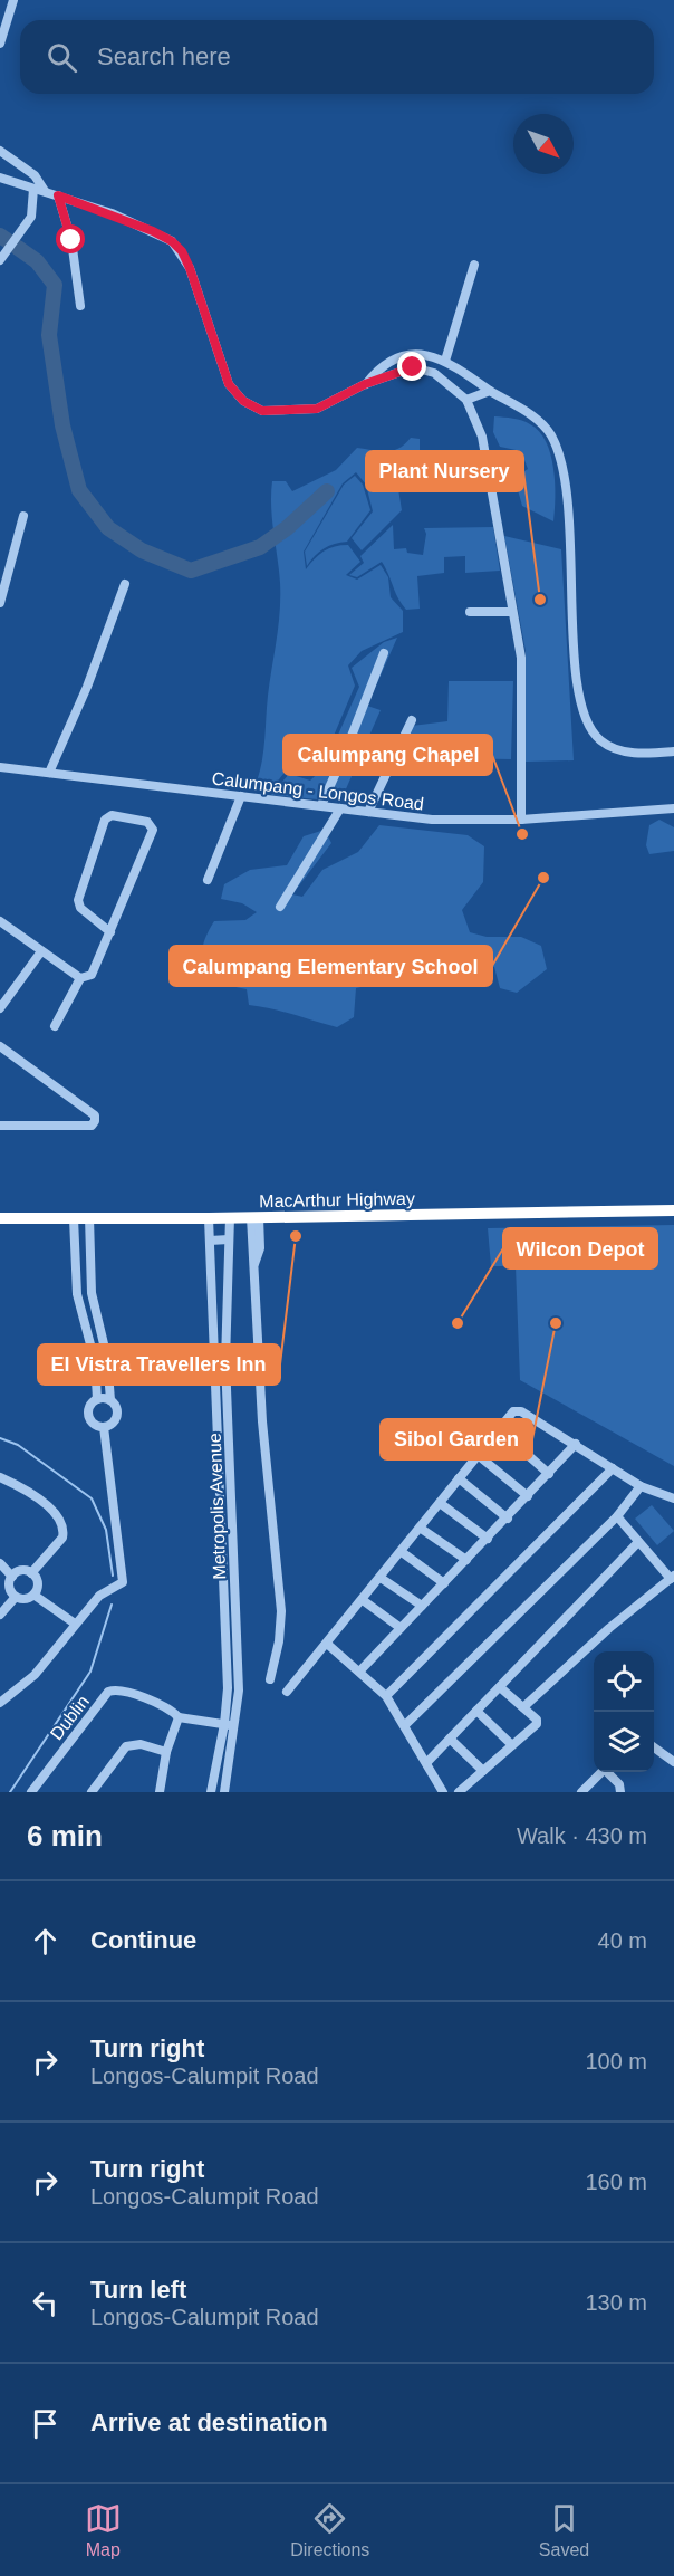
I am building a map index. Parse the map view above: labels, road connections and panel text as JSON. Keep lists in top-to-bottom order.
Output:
{
  "streets": {
    "highway": ["MacArthur Highway"],
    "street": ["Calumpang - Longos Road", "Metropolis Avenue", "Dublin"]
  },
  "crossings": [
    ["MacArthur Highway", "Metropolis Avenue"]
  ],
  "places": [
    "Plant Nursery",
    "Calumpang Chapel",
    "Calumpang Elementary School",
    "El Vistra Travellers Inn",
    "Wilcon Depot",
    "Sibol Garden"
  ],
  "north": "bottom right",
  "page": {
    "search": "Search here",
    "heading": ["6 min", "Walk · 430 m"],
    "list": [
      ["Continue", "40 m"],
      ["Turn right", "Longos-Calumpit Road", "100 m"],
      ["Turn right", "Longos-Calumpit Road", "160 m"],
      ["Turn left", "Longos-Calumpit Road", "130 m"],
      "Arrive at destination"
    ],
    "nav": ["Map", "Directions", "Saved"]
  }
}
